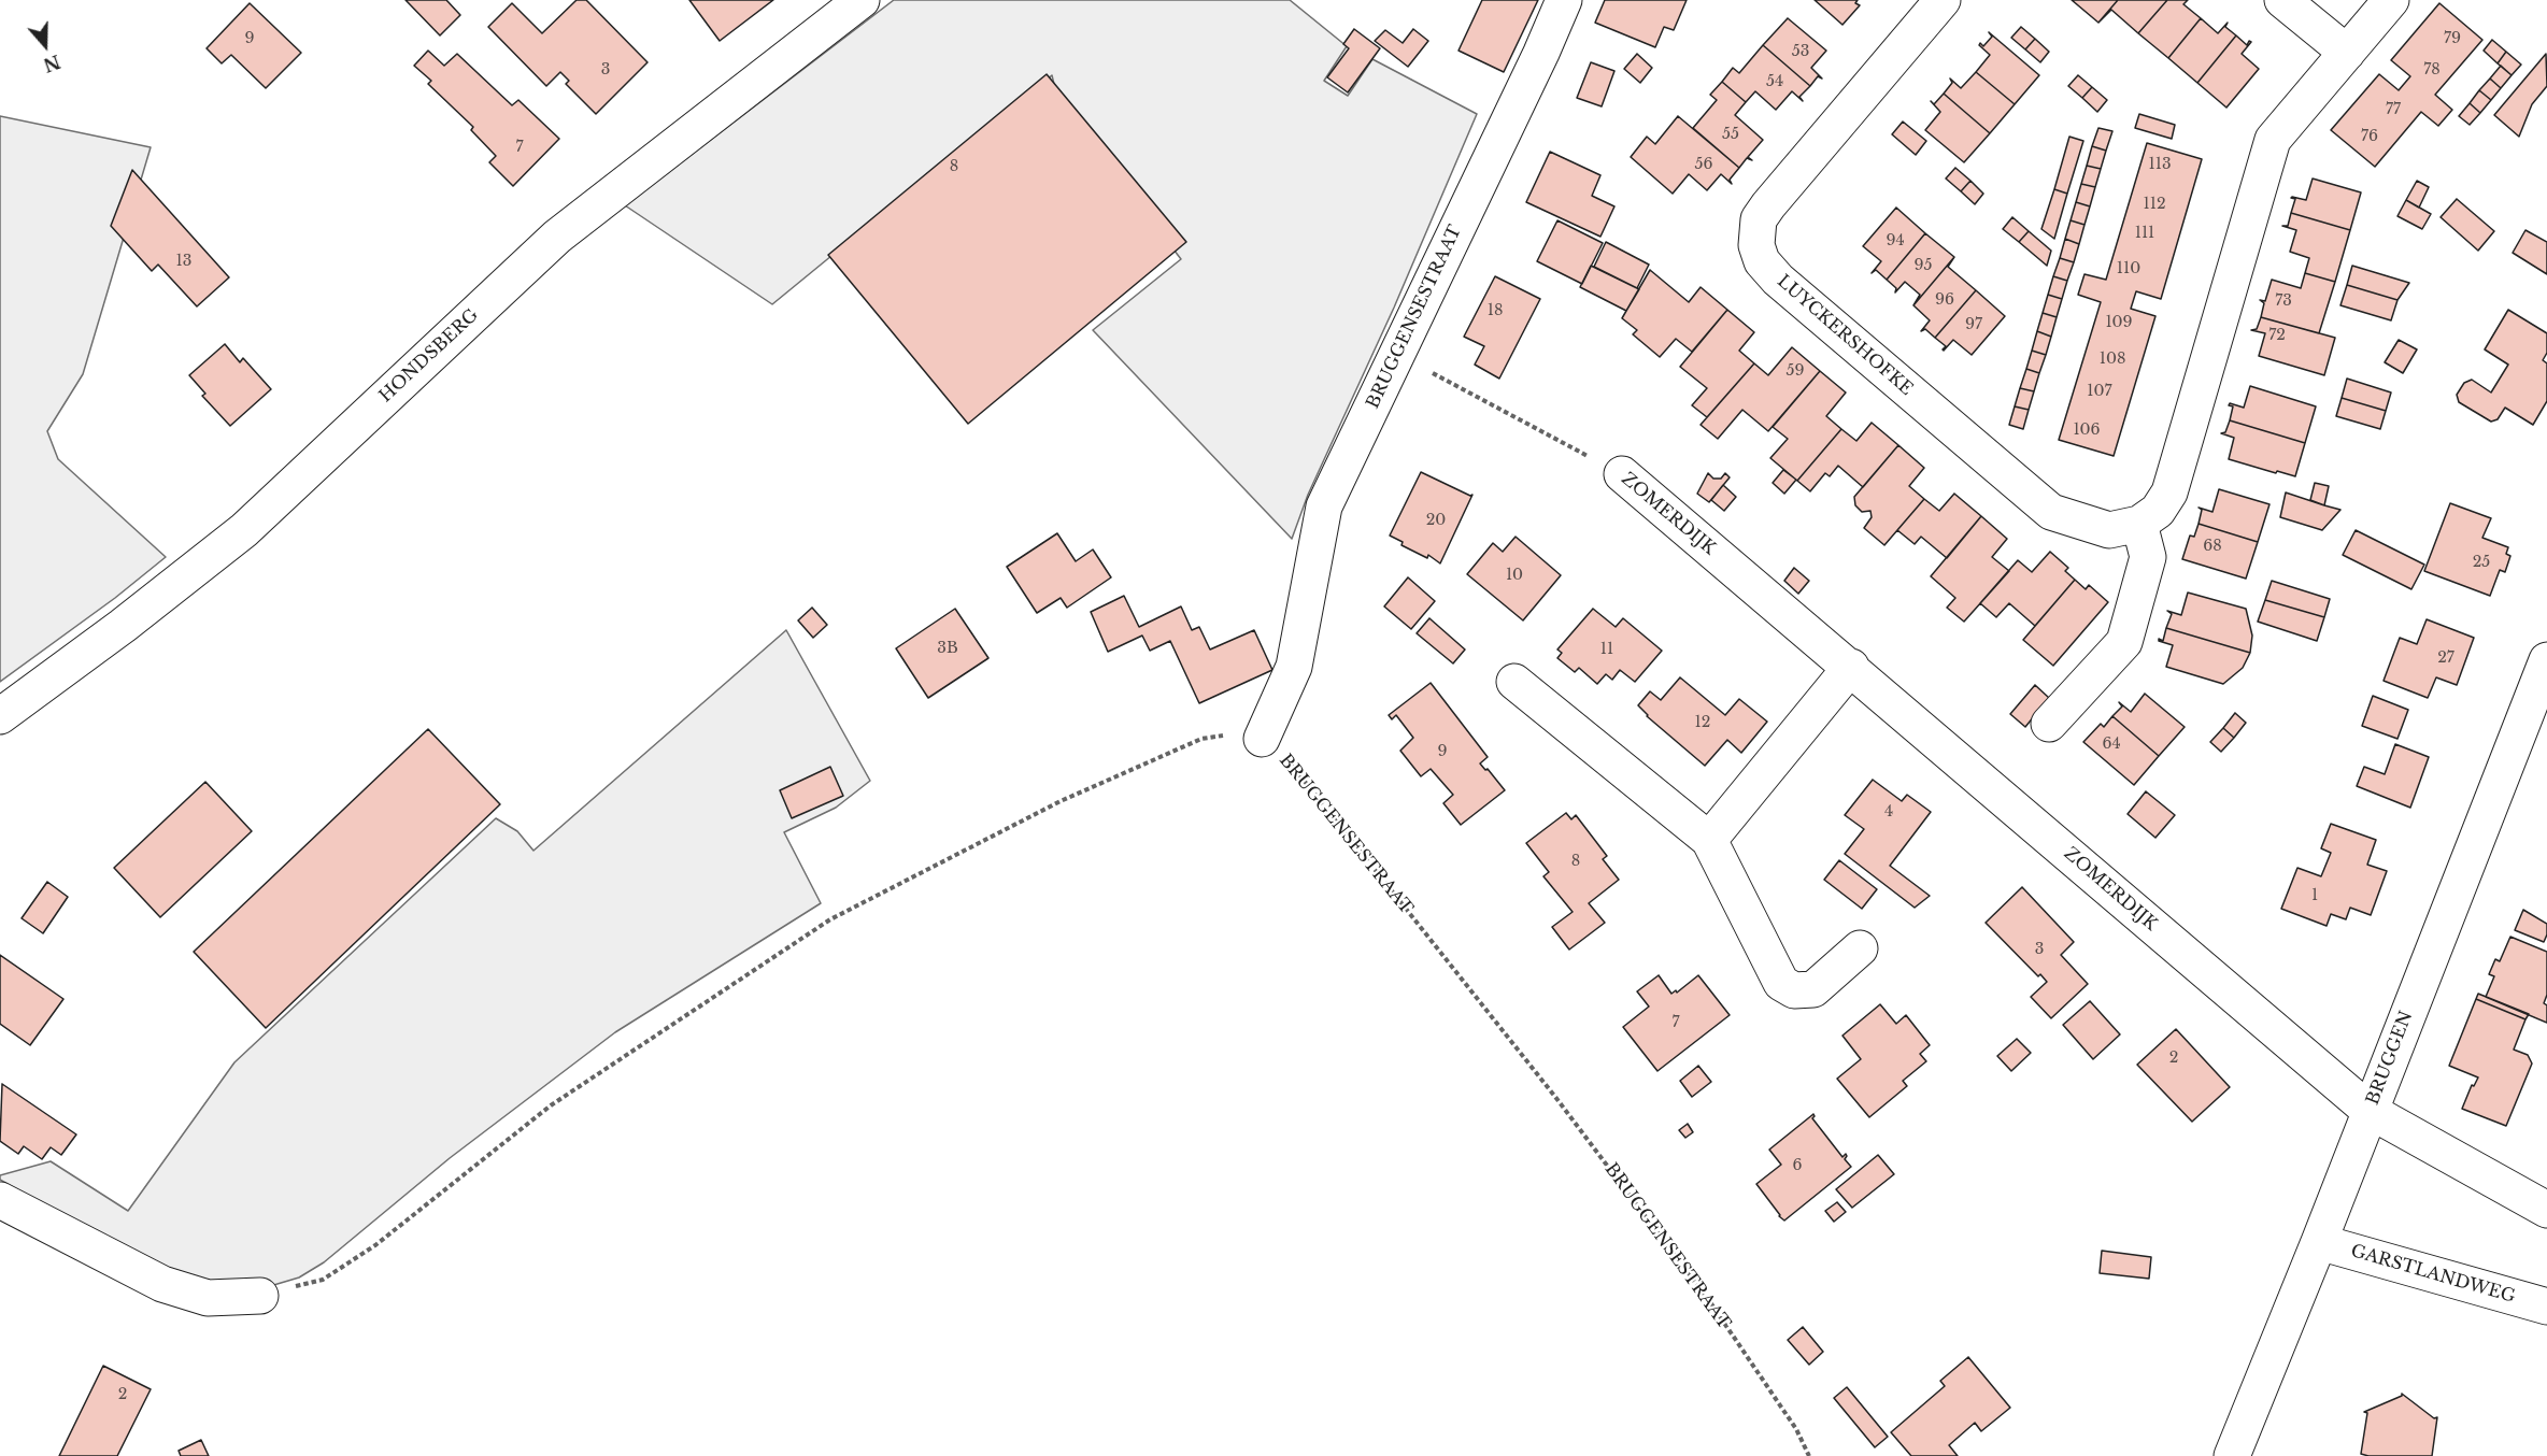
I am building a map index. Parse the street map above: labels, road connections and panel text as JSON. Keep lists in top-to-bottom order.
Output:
{
  "streets": {
    "street": [
      "BRUGGENSESTRAAT",
      "LUYCKERSHOFKE",
      "HONDSBERG",
      "ZOMERDIJK",
      "BRUGGEN",
      "GARSTLANDWEG"
    ]
  },
  "crossings": [
    ["BRUGGENSESTRAAT", "ZOMERDIJK"],
    ["ZOMERDIJK", "BRUGGEN"],
    ["BRUGGEN", "GARSTLANDWEG"]
  ],
  "house_numbers": [
    "9",
    "79",
    "53",
    "3",
    "78",
    "54",
    "77",
    "55",
    "76",
    "7",
    "56",
    "113",
    "8",
    "112",
    "111",
    "94",
    "13",
    "95",
    "110",
    "96",
    "73",
    "18",
    "109",
    "97",
    "72",
    "108",
    "59",
    "107",
    "106",
    "20",
    "68",
    "25",
    "10",
    "3B",
    "11",
    "27",
    "12",
    "64",
    "9",
    "4",
    "8",
    "1",
    "3",
    "7",
    "2",
    "6",
    "2"
  ],
  "north": "bottom"
}
